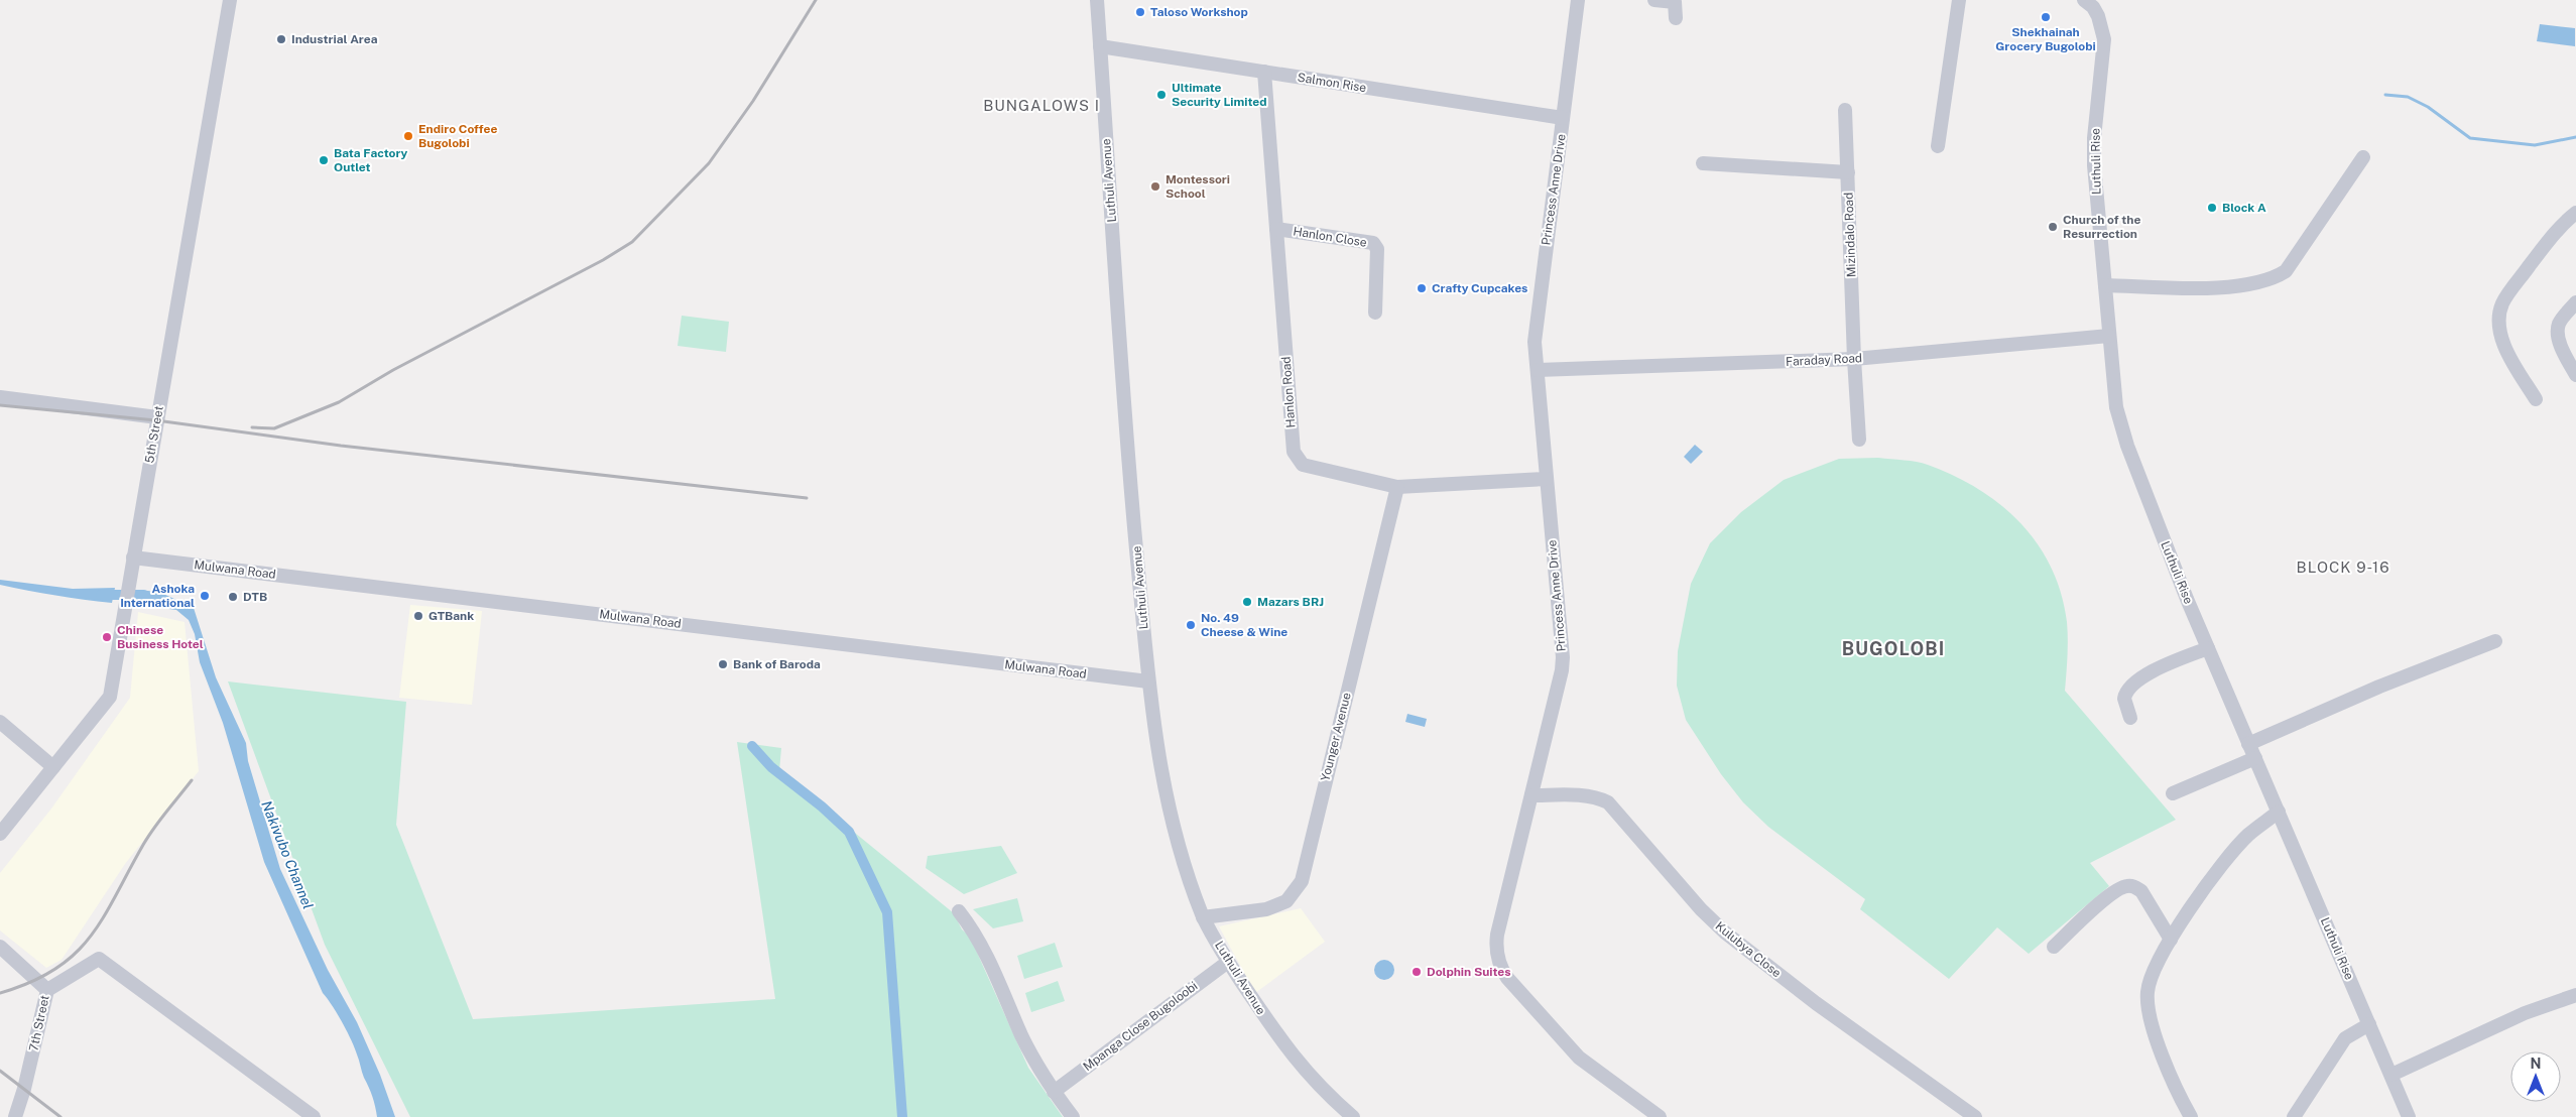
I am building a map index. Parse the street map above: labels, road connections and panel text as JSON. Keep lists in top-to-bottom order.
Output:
{
  "streets": {
    "street": [
      "Salmon Rise",
      "Luthuli Rise",
      "Luthuli Avenue",
      "Princess Anne Drive",
      "Mizindalo Road",
      "Hanlon Close",
      "Faraday Road",
      "Hanlon Road",
      "5th Street",
      "Mulwana Road",
      "Younger Avenue",
      "Kulubya Close",
      "7th Street",
      "Mpanga Close Bugoloobi"
    ]
  },
  "crossings": [
    ["Salmon Rise", "Luthuli Avenue"],
    ["Salmon Rise", "Princess Anne Drive"],
    ["Salmon Rise", "Hanlon Road"],
    ["Luthuli Rise", "Faraday Road"],
    ["Luthuli Avenue", "Mulwana Road"],
    ["Luthuli Avenue", "Younger Avenue"],
    ["Luthuli Avenue", "Mpanga Close Bugoloobi"],
    ["Princess Anne Drive", "Faraday Road"],
    ["Princess Anne Drive", "Hanlon Road"],
    ["Princess Anne Drive", "Kulubya Close"],
    ["Mizindalo Road", "Faraday Road"],
    ["Hanlon Close", "Hanlon Road"],
    ["Hanlon Road", "Younger Avenue"],
    ["5th Street", "Mulwana Road"]
  ],
  "districts": ["BUNGALOWS I", "BLOCK 9-16", "BUGOLOBI"],
  "water": ["Nakivubo Channel"],
  "places": [
    "Taloso Workshop",
    "Shekhainah Grocery Bugolobi",
    "Industrial Area",
    "Ultimate Security Limited",
    "Endiro Coffee Bugolobi",
    "Bata Factory Outlet",
    "Montessori School",
    "Block A",
    "Church of the Resurrection",
    "Crafty Cupcakes",
    "Ashoka International",
    "DTB",
    "Mazars BRJ",
    "GTBank",
    "No. 49 Cheese & Wine",
    "Chinese Business Hotel",
    "Bank of Baroda",
    "Dolphin Suites"
  ],
  "north": "top"
}
